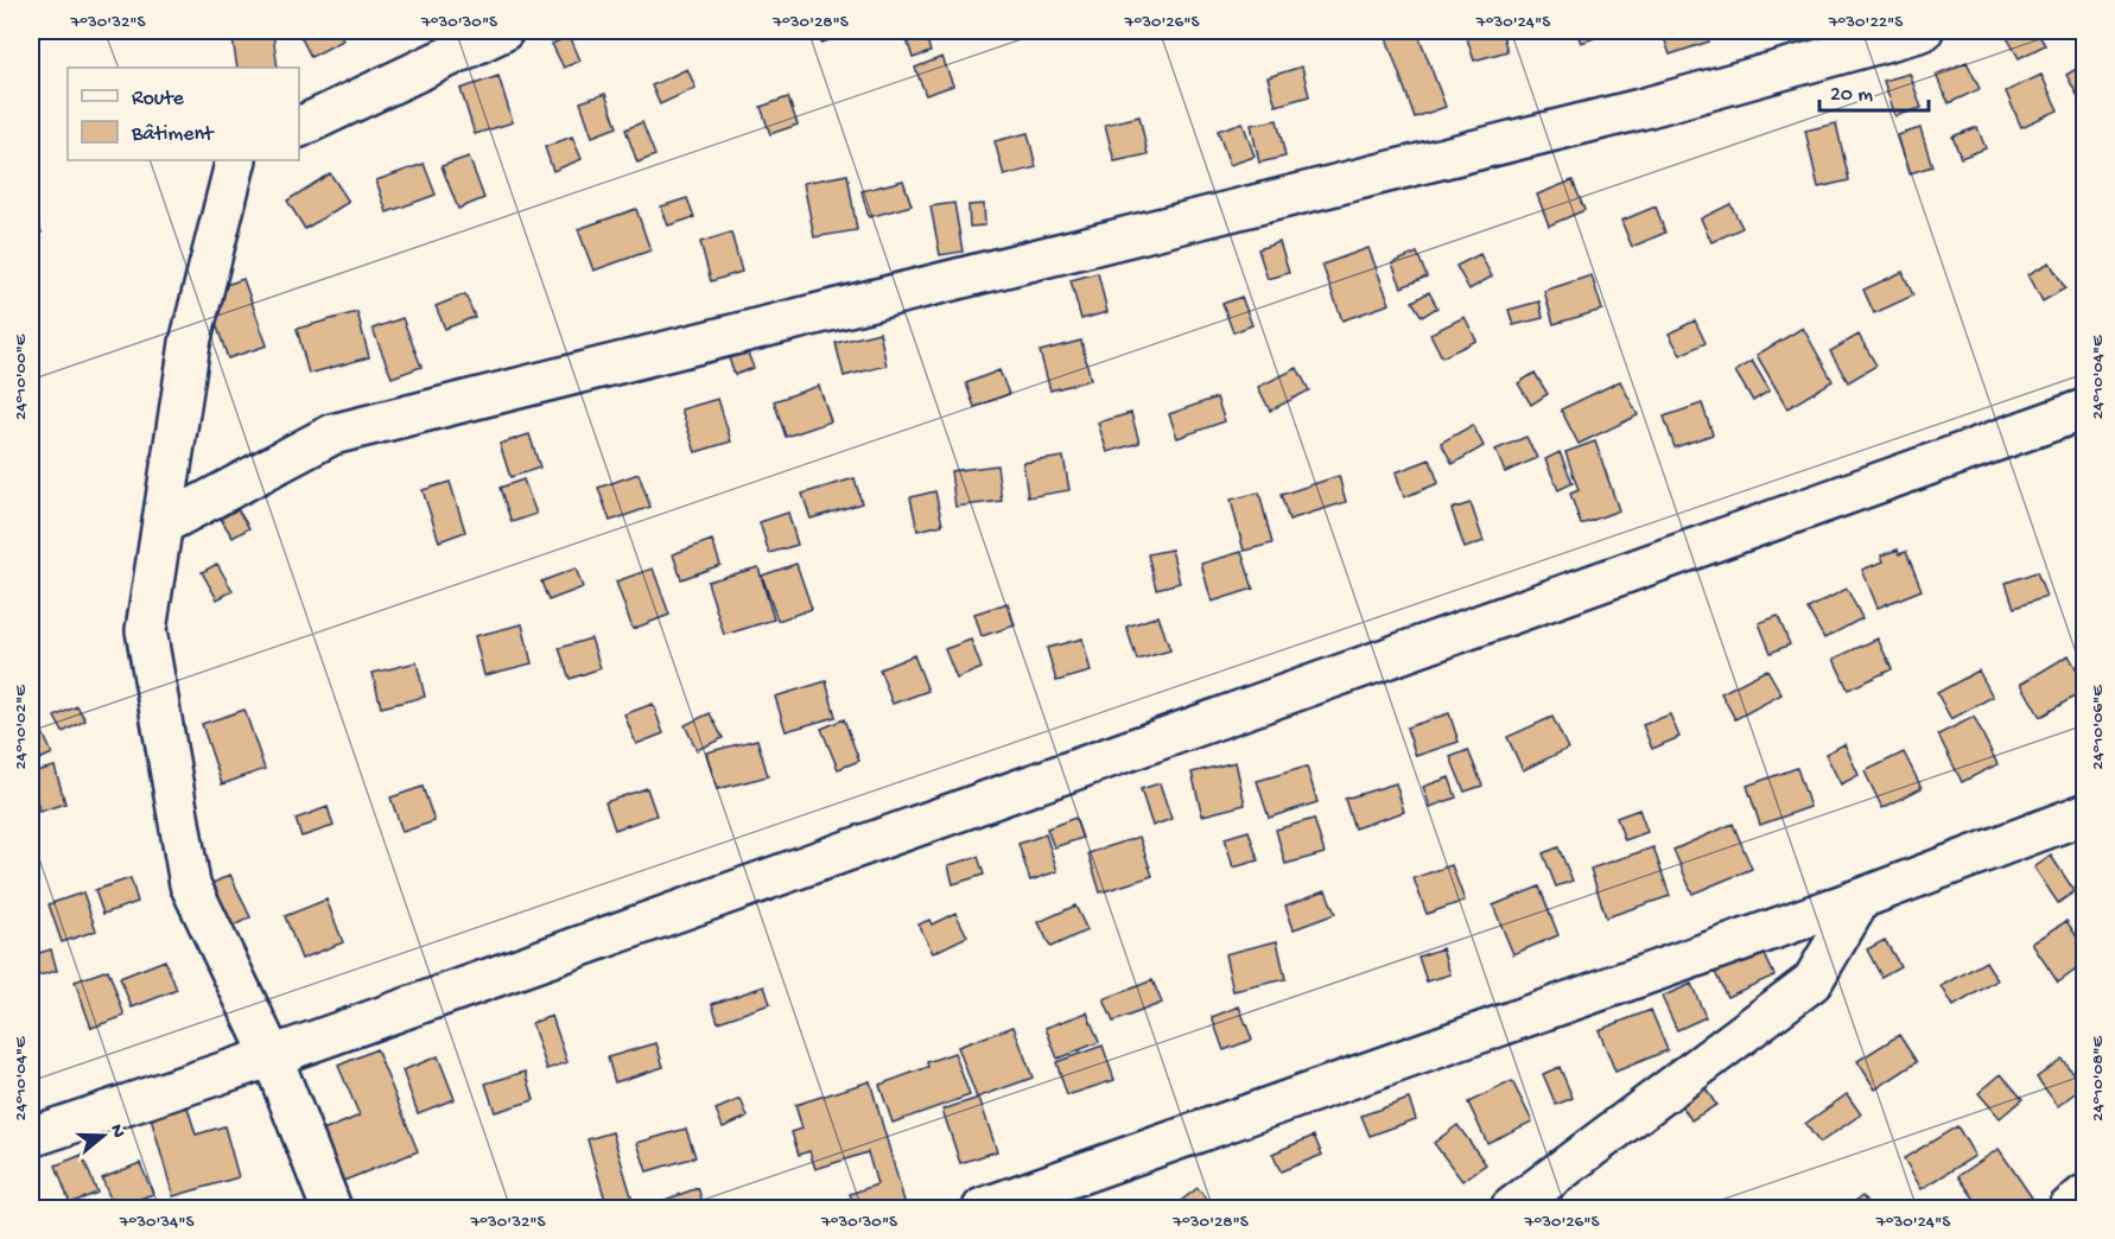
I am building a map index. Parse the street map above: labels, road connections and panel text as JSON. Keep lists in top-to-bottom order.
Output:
{
  "legend": ["Route", "Bâtiment"],
  "scale_bar": "20 m",
  "north": "right",
  "coordinates": [
    "7°30'32\"S",
    "7°30'30\"S",
    "7°30'28\"S",
    "7°30'26\"S",
    "7°30'24\"S",
    "7°30'22\"S",
    "24°10'00\"E",
    "24°10'04\"E",
    "24°10'02\"E",
    "24°10'06\"E",
    "24°10'08\"E",
    "7°30'34\"S"
  ]
}
